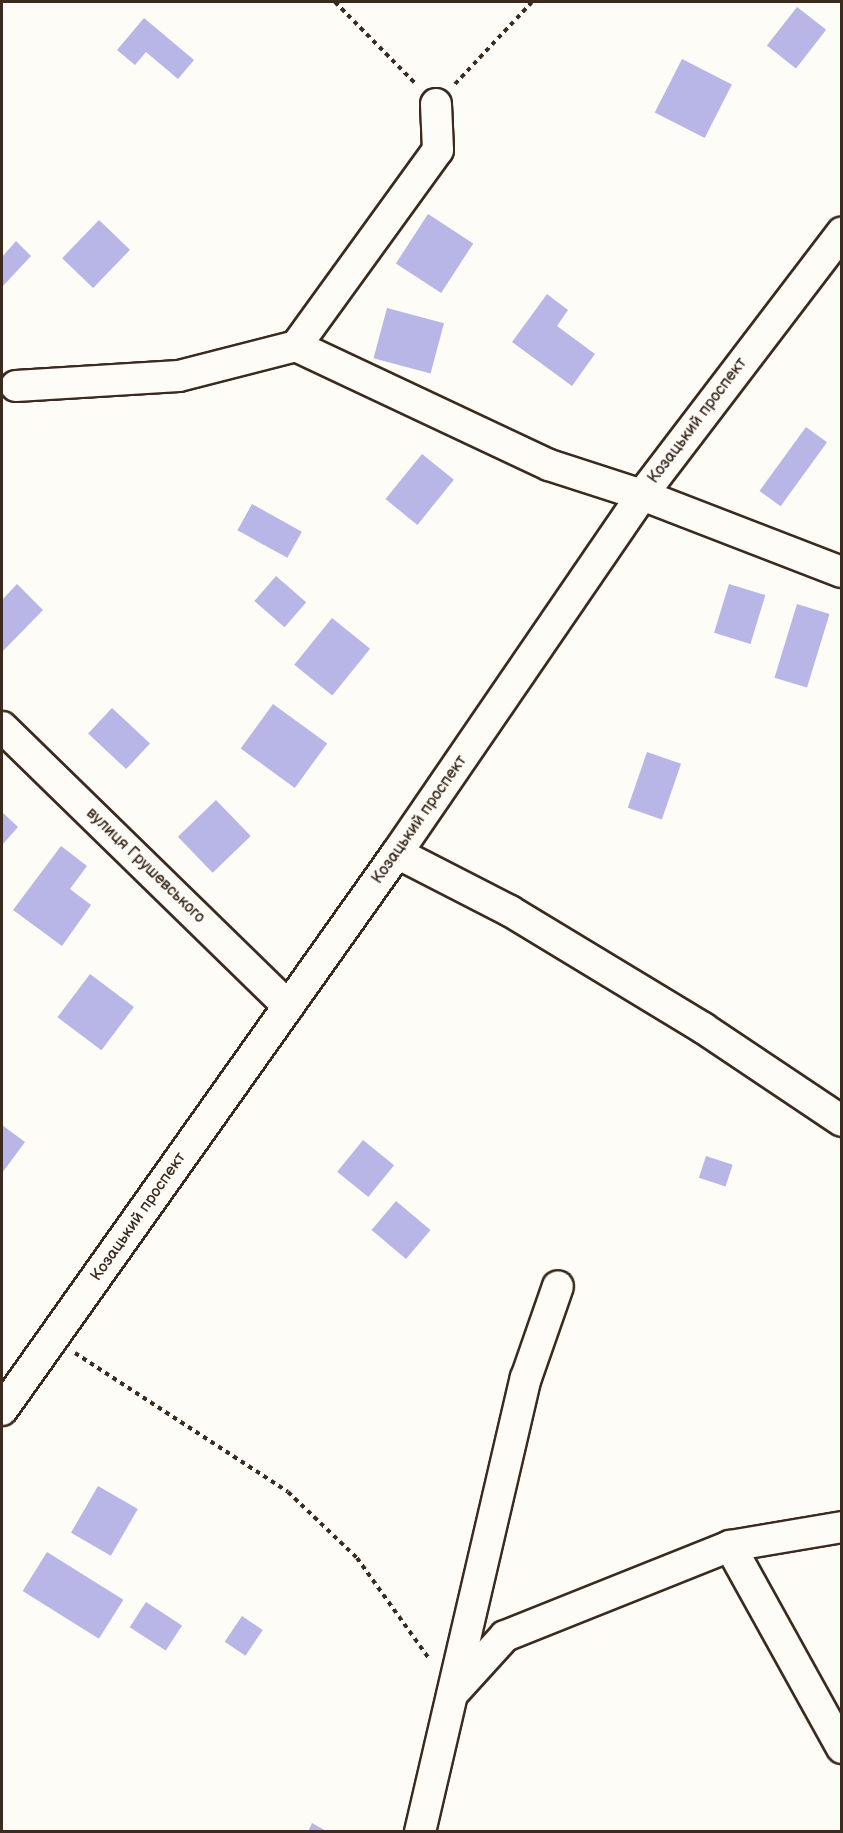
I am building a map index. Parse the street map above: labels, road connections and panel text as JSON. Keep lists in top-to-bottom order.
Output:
{
  "streets": {
    "street": ["Козацький проспект", "вулиця Грушевського"]
  },
  "crossings": [
    ["Козацький проспект", "вулиця Грушевського"]
  ]
}
